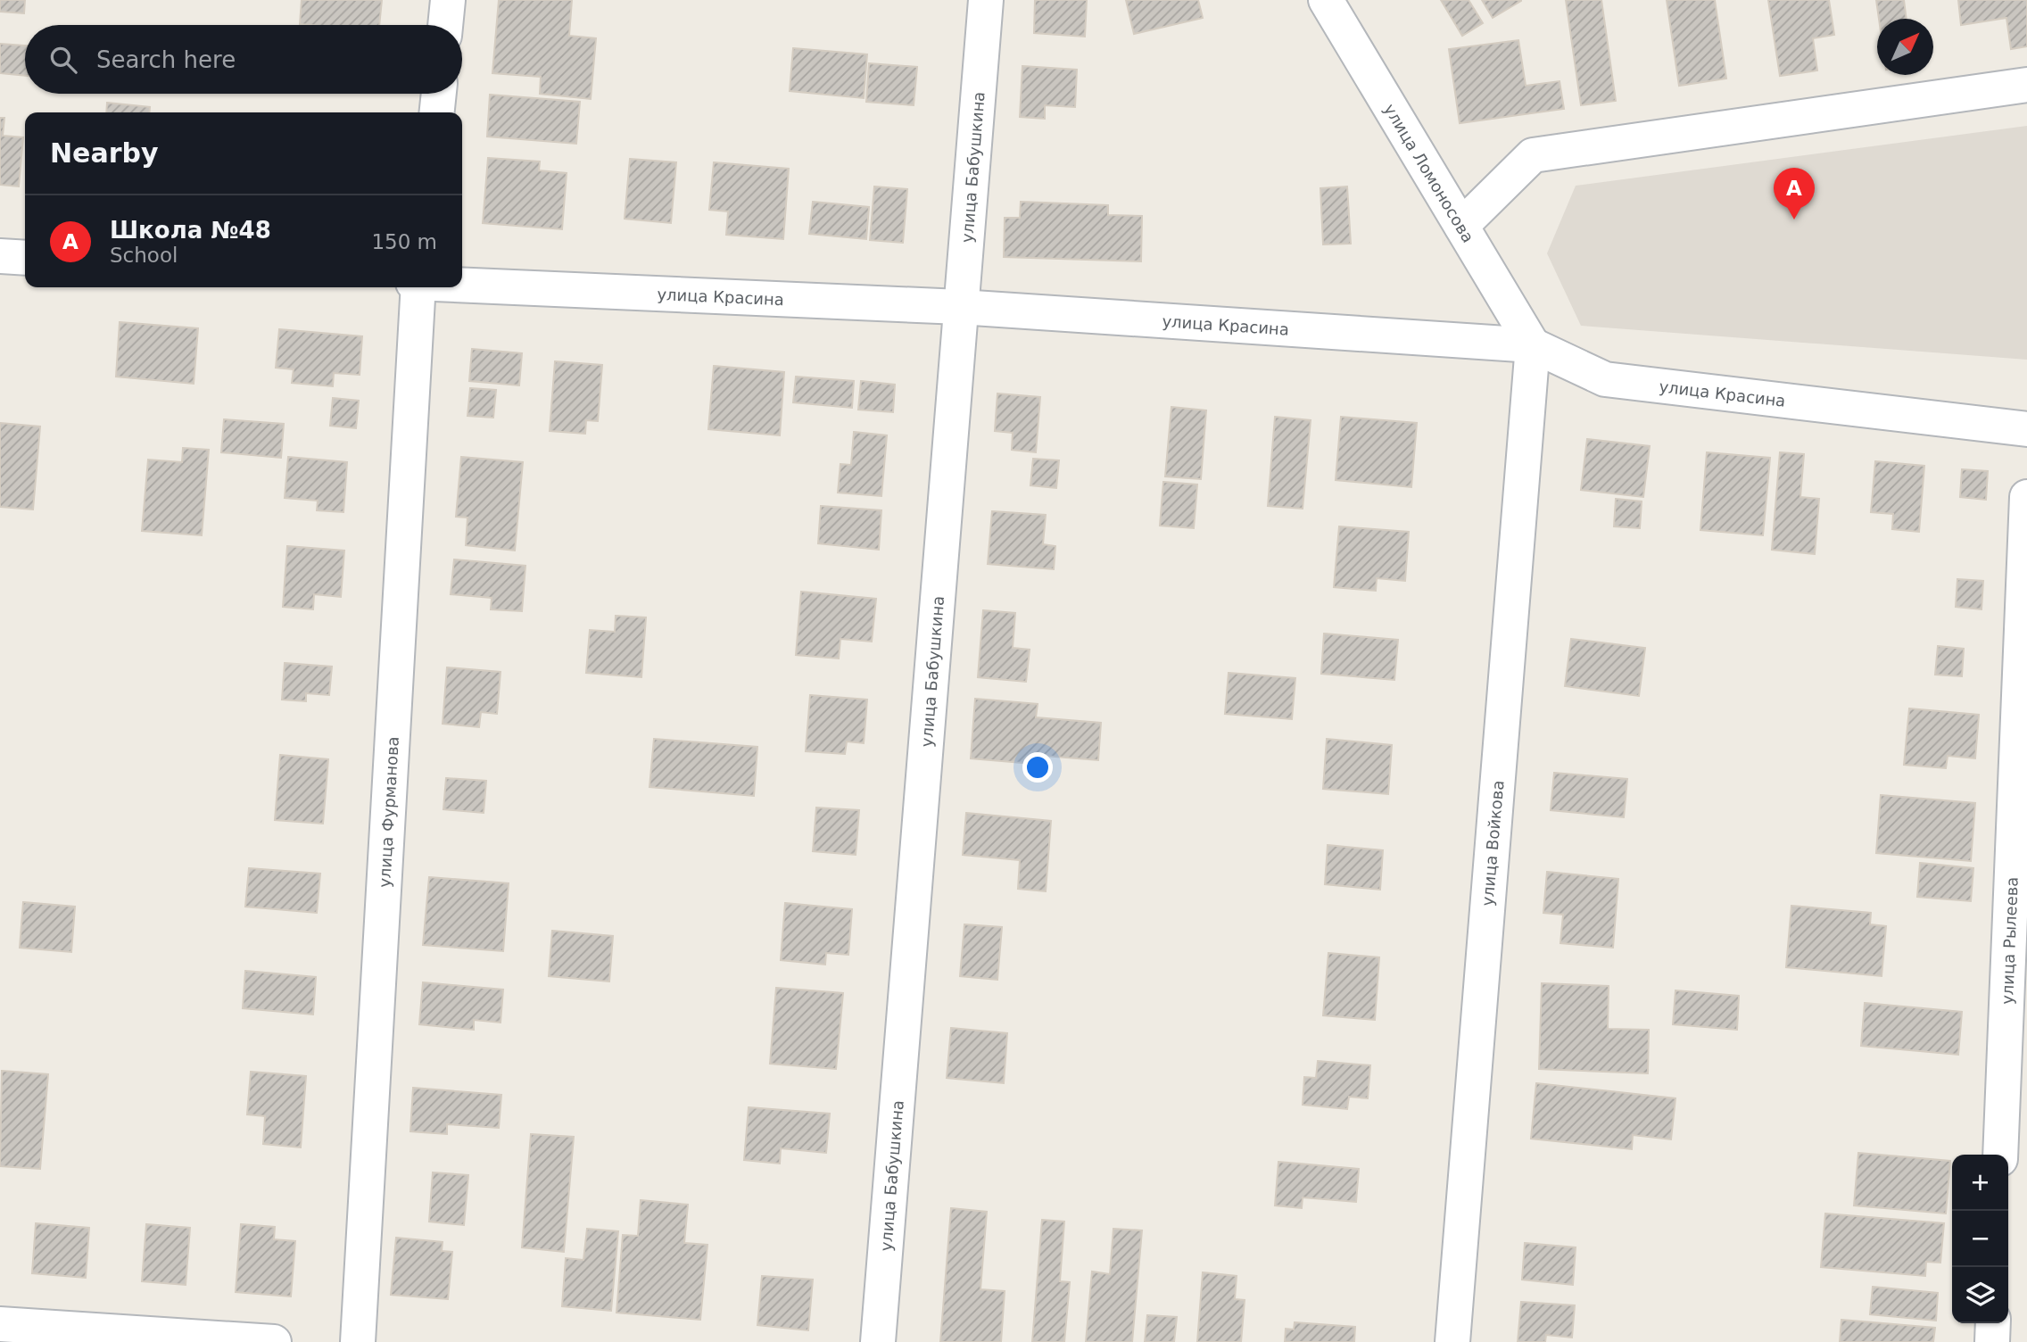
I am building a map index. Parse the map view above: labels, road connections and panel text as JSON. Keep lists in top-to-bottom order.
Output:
{
  "streets": {
    "street": [
      "улица Бабушкина",
      "улица Ломоносова",
      "улица Красина",
      "улица Фурманова",
      "улица Войкова",
      "улица Рылеева"
    ]
  },
  "crossings": [
    ["улица Бабушкина", "улица Красина"],
    ["улица Ломоносова", "улица Красина"],
    ["улица Ломоносова", "улица Войкова"],
    ["улица Красина", "улица Войкова"]
  ],
  "north": "top right",
  "page": {
    "search": "Search here",
    "heading": "Nearby",
    "pins": "A",
    "list": [
      {
        "mark": "A",
        "name": "Школа №48",
        "note": "School",
        "value": "150 m"
      }
    ],
    "map_buttons": ["+", "−"]
  }
}
